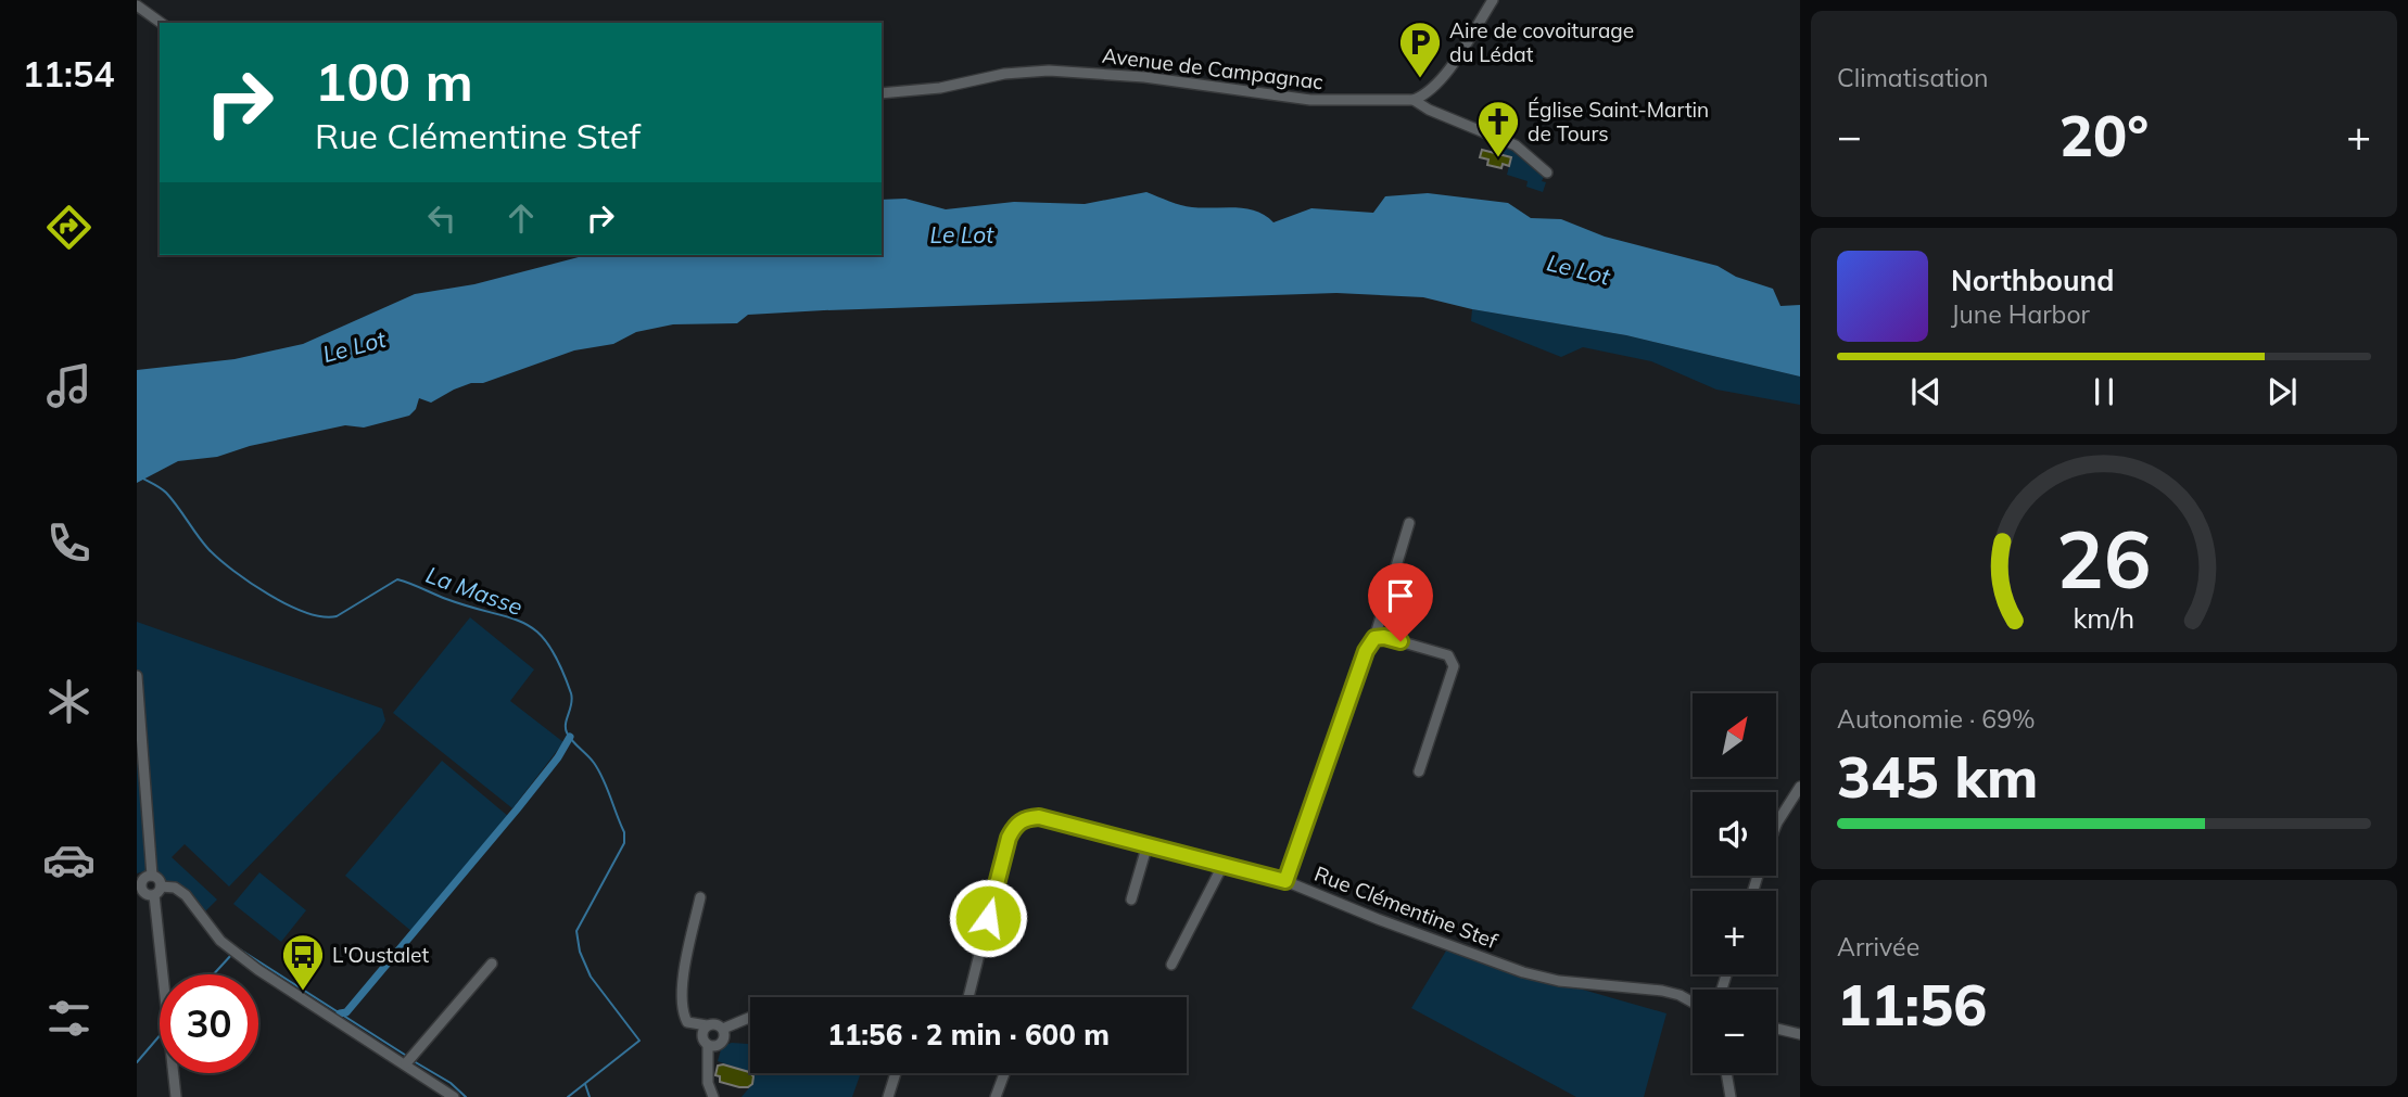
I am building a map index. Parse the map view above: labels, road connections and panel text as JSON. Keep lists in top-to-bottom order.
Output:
{
  "streets": {
    "street": ["Avenue de Campagnac", "Rue Clémentine Stef"]
  },
  "water": ["Le Lot", "La Masse"],
  "places": {
    "parking": ["Aire de covoiturage du Lédat"],
    "church": ["Église Saint-Martin de Tours"],
    "bus stop": ["L'Oustalet"]
  },
  "north": "top right",
  "page": {
    "tabs": "11:54",
    "tile": [
      "Climatisation",
      ["Autonomie · 69%", "345 km"],
      ["Arrivée", "11:56"]
    ],
    "turn": ["100 m", "Rue Clémentine Stef"],
    "heat": ["−", "20°", "+"],
    "song": ["Northbound", "June Harbor"],
    "map_buttons": ["+", "−"],
    "limit": "30",
    "trip": "11:56 · 2 min · 600 m",
    "gauge": ["26", "km/h"]
  }
}
